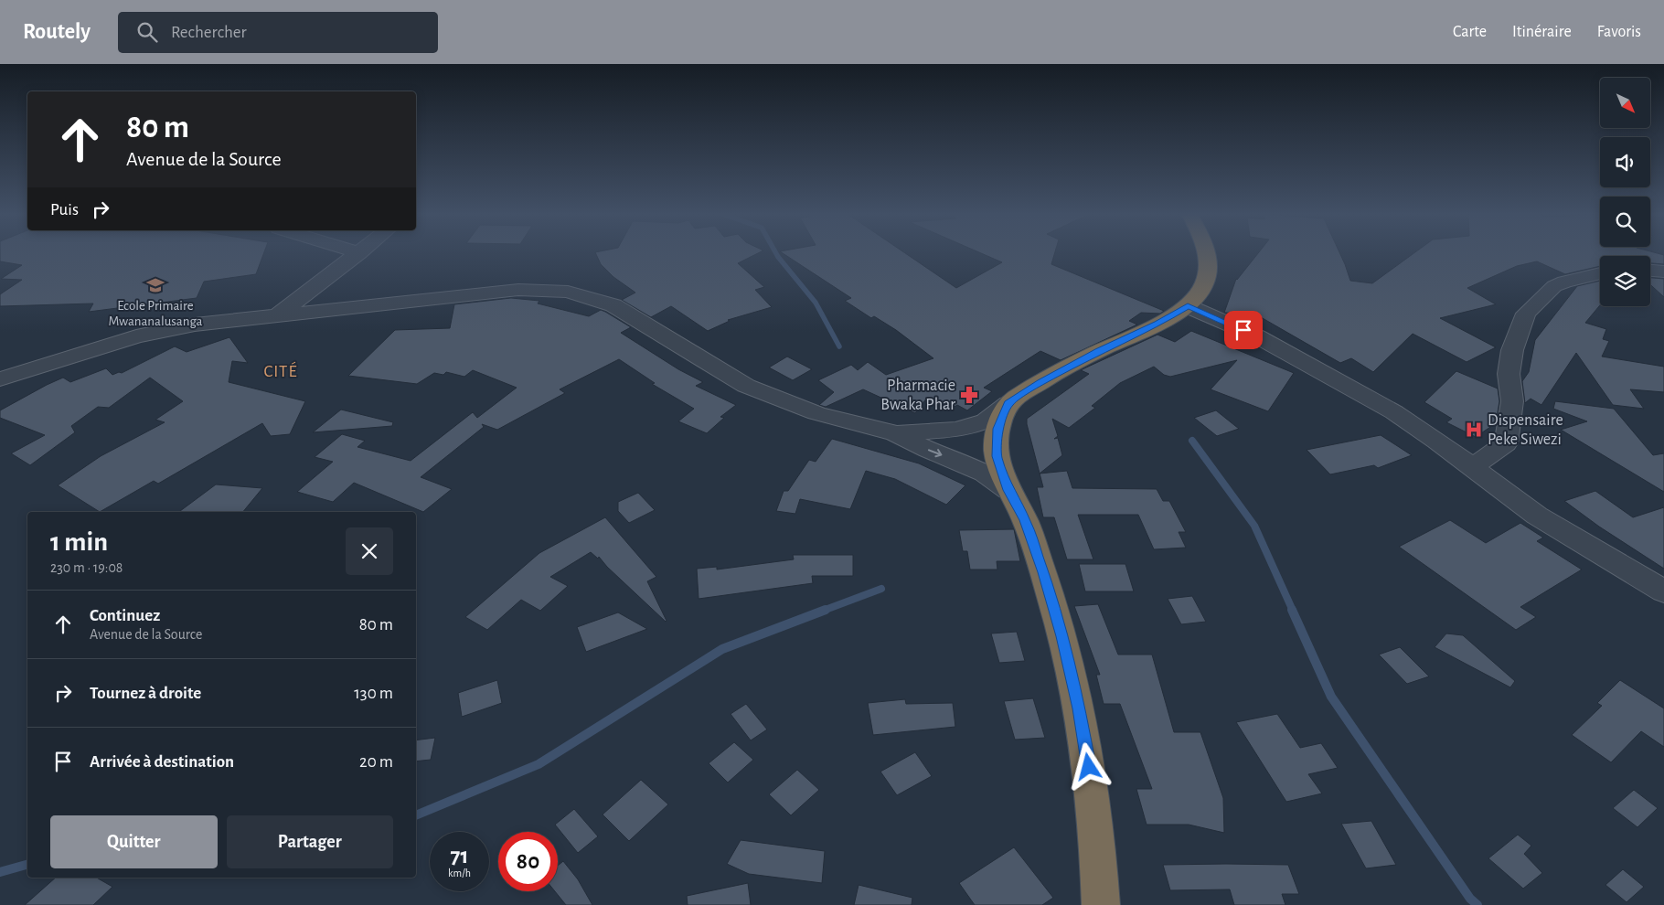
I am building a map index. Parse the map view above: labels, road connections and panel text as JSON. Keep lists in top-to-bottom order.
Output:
{
  "districts": ["CITÉ"],
  "places": {
    "school or university": ["Ecole Primaire Mwananalusanga"],
    "pharmacy": ["Pharmacie Bwaka Phar"],
    "hospital": ["Dispensaire Peke Siwezi"]
  },
  "north": "bottom right",
  "page": {
    "header": "Routely",
    "search": "Rechercher",
    "nav": ["Carte", "Itinéraire", "Favoris"],
    "turn": ["80 m", "Avenue de la Source"],
    "then": "Puis",
    "heading": ["1 min", "230 m · 19:08"],
    "list": [
      {
        "name": "Continuez",
        "note": "Avenue de la Source",
        "value": "80 m"
      },
      {
        "name": "Tournez à droite",
        "value": "130 m"
      },
      {
        "name": "Arrivée à destination",
        "value": "20 m"
      }
    ],
    "buttons": ["Quitter", "Partager"],
    "speed": "71 km/h",
    "limit": "80"
  }
}
